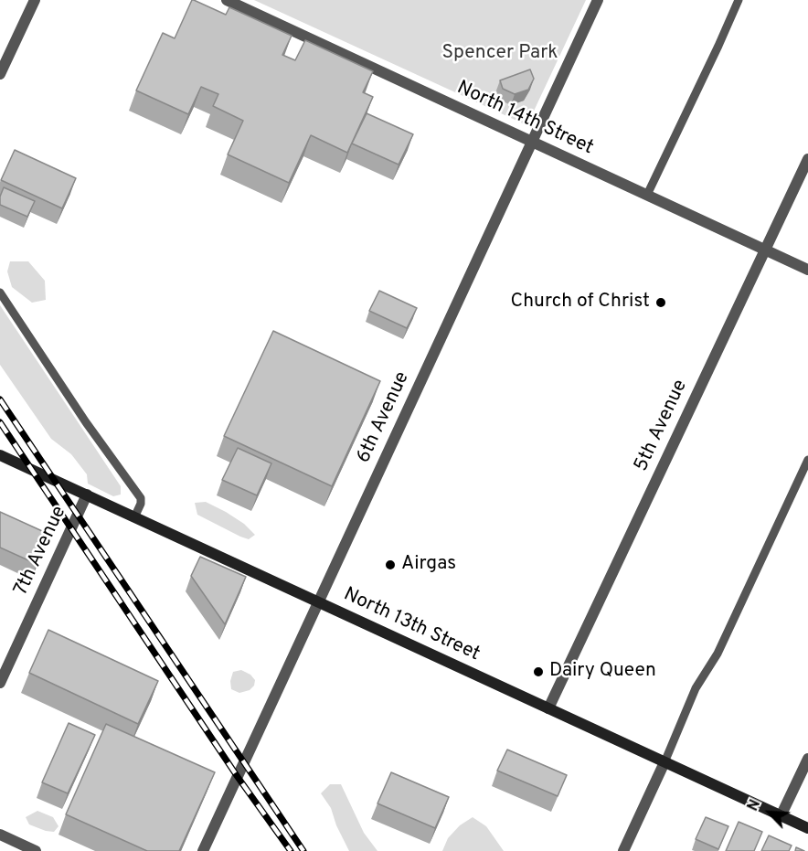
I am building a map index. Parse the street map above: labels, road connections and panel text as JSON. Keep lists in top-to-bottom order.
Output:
{
  "streets": {
    "main road": ["North 13th Street"],
    "street": [
      "North 14th Street",
      "6th Avenue",
      "5th Avenue",
      "7th Avenue"
    ]
  },
  "crossings": [
    ["North 14th Street", "6th Avenue"],
    ["North 14th Street", "5th Avenue"],
    ["6th Avenue", "North 13th Street"],
    ["5th Avenue", "North 13th Street"],
    ["7th Avenue", "North 13th Street"]
  ],
  "parks": ["Spencer Park"],
  "places": ["Church of Christ", "Airgas", "Dairy Queen"],
  "north": "top left"
}
